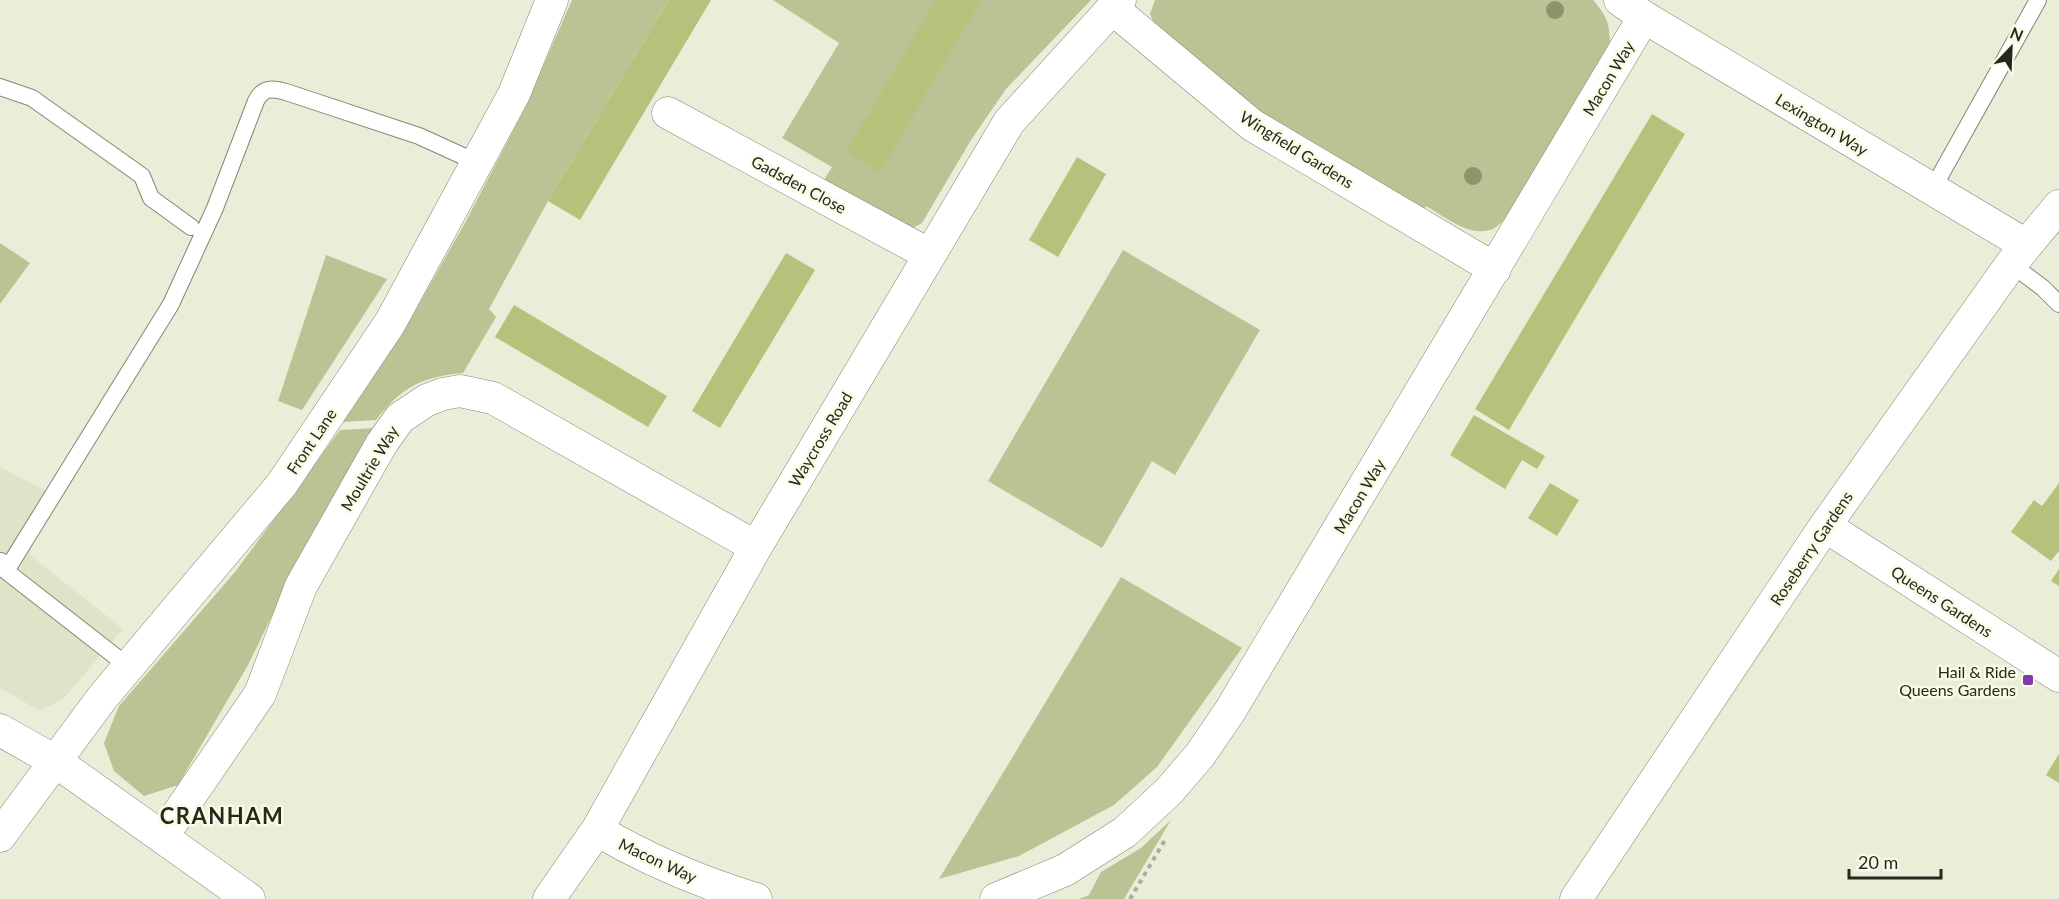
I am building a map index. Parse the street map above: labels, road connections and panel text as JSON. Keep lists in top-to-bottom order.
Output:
{
  "streets": {
    "street": [
      "Macon Way",
      "Lexington Way",
      "Wingfield Gardens",
      "Gadsden Close",
      "Waycross Road",
      "Front Lane",
      "Moultrie Way",
      "Roseberry Gardens",
      "Queens Gardens"
    ]
  },
  "crossings": [
    ["Macon Way", "Lexington Way"],
    ["Macon Way", "Wingfield Gardens"],
    ["Macon Way", "Waycross Road"],
    ["Lexington Way", "Roseberry Gardens"],
    ["Wingfield Gardens", "Waycross Road"],
    ["Gadsden Close", "Waycross Road"],
    ["Waycross Road", "Moultrie Way"],
    ["Roseberry Gardens", "Queens Gardens"]
  ],
  "districts": ["CRANHAM"],
  "places": {
    "transit": ["Hail & Ride Queens Gardens"]
  },
  "scale_bar": "20 m",
  "north": "top right"
}
